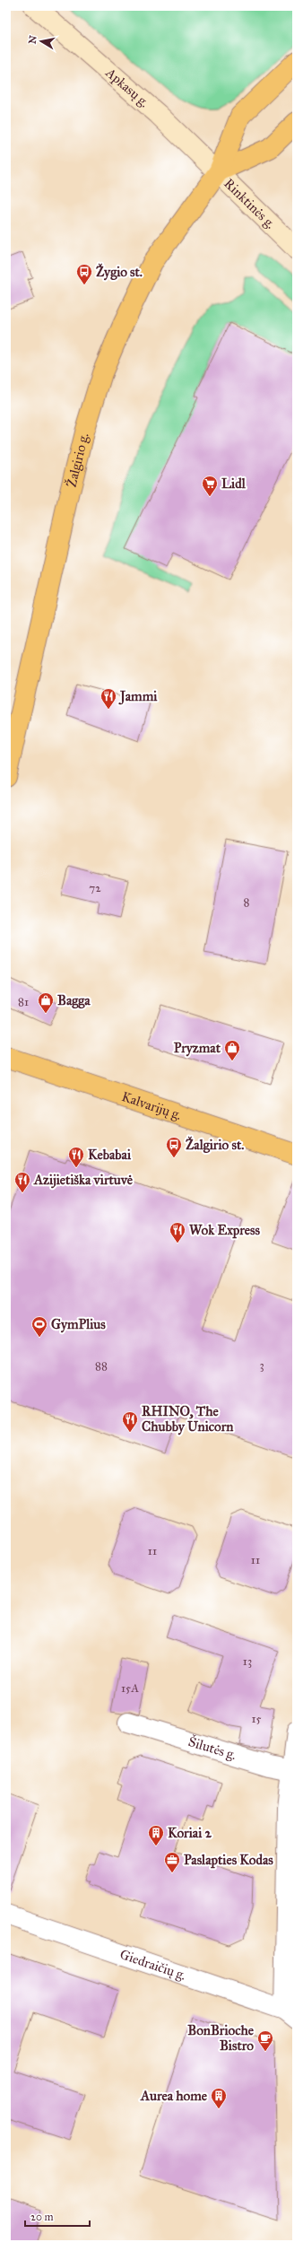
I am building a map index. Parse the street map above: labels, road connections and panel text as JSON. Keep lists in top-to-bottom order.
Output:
{
  "streets": {
    "main road": [
      "Apkasų g.",
      "Rinktinės g.",
      "Žalgirio g.",
      "Kalvarijų g."
    ],
    "street": ["Šilutės g.", "Giedraičių g."]
  },
  "crossings": [
    ["Apkasų g.", "Rinktinės g."],
    ["Apkasų g.", "Žalgirio g."],
    ["Rinktinės g.", "Žalgirio g."]
  ],
  "places": {
    "bus stop": ["Žygio st.", "Žalgirio st."],
    "supermarket": ["Lidl"],
    "restaurant": [
      "Jammi",
      "Kebabai",
      "Azijietiška virtuvė",
      "Wok Express",
      "RHINO, The Chubby Unicorn"
    ],
    "shop": ["Bagga", "Pryzmat"],
    "sports": ["GymPlius"],
    "building": ["Koriai 2", "Aurea home"],
    "office": ["Paslapties Kodas"],
    "cafe": ["BonBrioche Bistro"]
  },
  "house_numbers": [
    "72",
    "8",
    "81",
    "3",
    "88",
    "11",
    "11",
    "13",
    "15A",
    "15"
  ],
  "scale_bar": "20 m",
  "north": "left"
}
